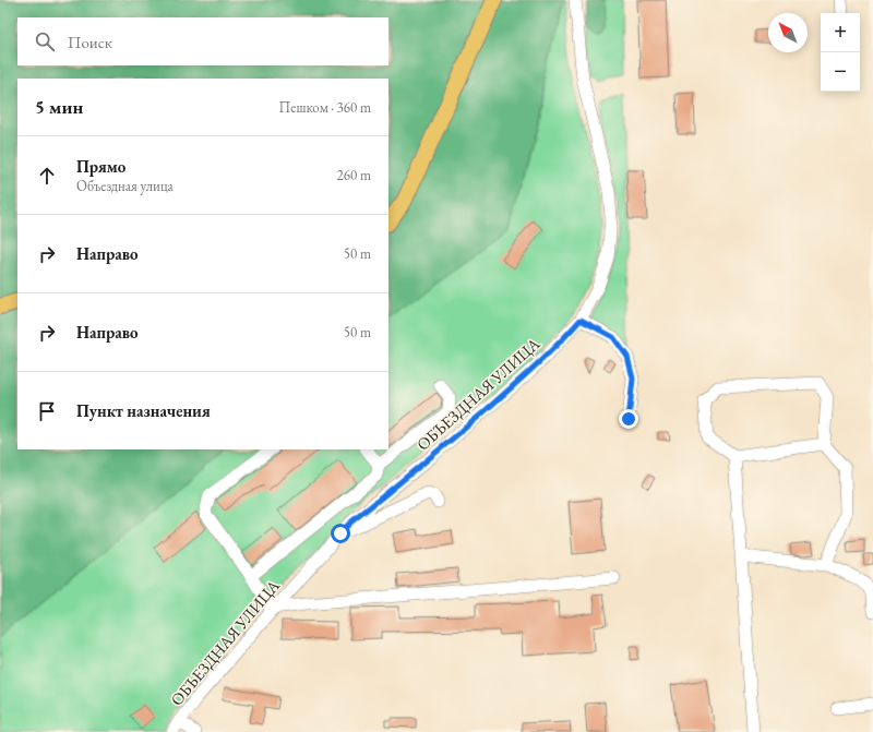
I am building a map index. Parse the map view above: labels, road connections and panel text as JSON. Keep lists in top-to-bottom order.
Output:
{
  "streets": {
    "street": ["ОБЪЕЗДНАЯ УЛИЦА"]
  },
  "north": "top left",
  "page": {
    "map_buttons": ["+", "−"],
    "search": "Поиск",
    "heading": ["5 мин", "Пешком · 360 m"],
    "list": [
      ["Прямо", "Объездная улица", "260 m"],
      ["Направо", "50 m"],
      ["Направо", "50 m"],
      "Пункт назначения"
    ]
  }
}
